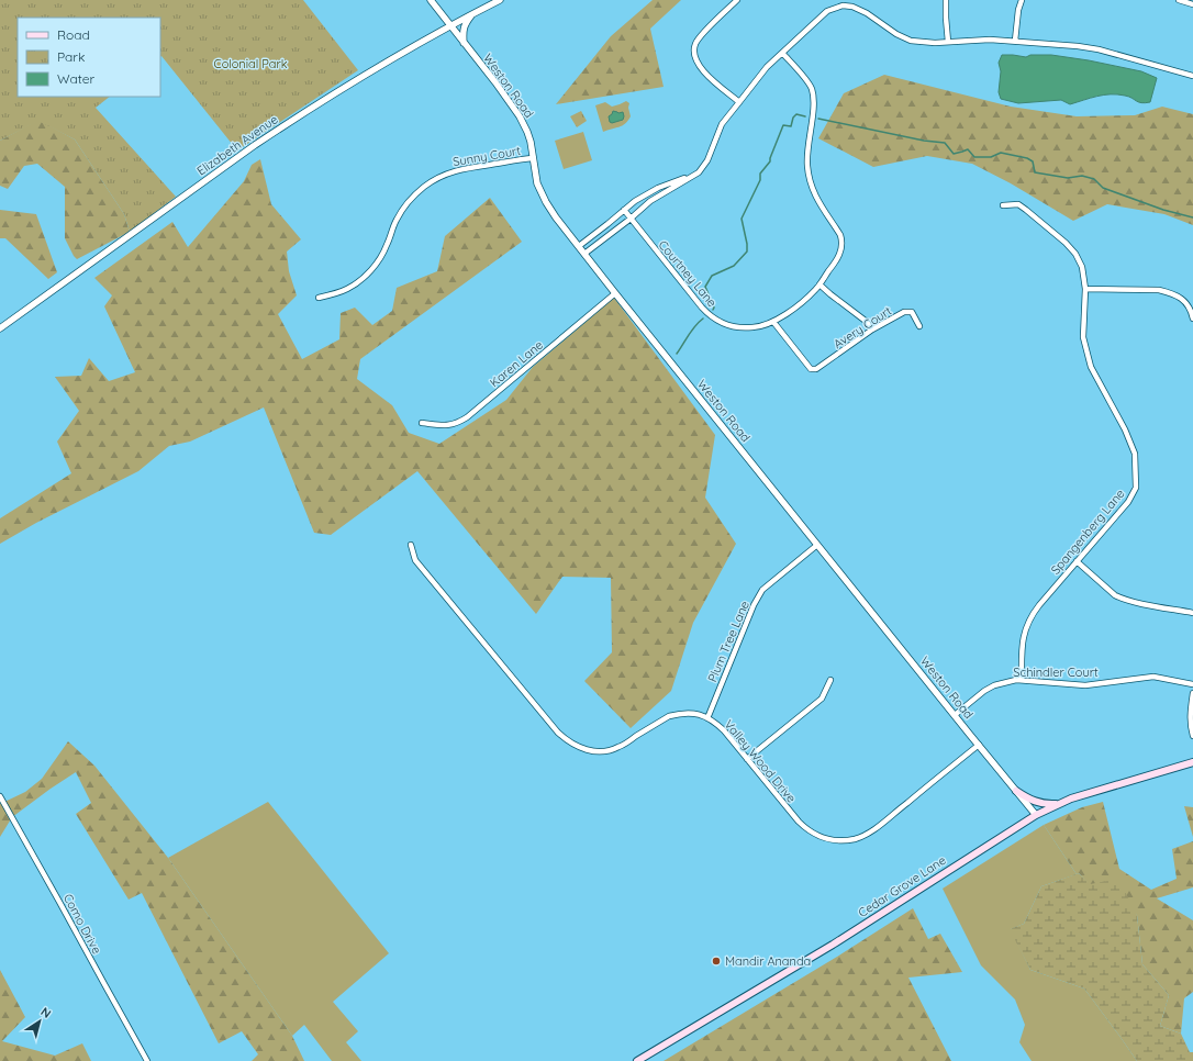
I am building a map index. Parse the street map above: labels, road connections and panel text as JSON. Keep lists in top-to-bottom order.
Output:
{
  "streets": {
    "main road": ["Cedar Grove Lane"],
    "street": [
      "Weston Road",
      "Elizabeth Avenue",
      "Sunny Court",
      "Courtney Lane",
      "Avery Court",
      "Karen Lane",
      "Spangenberg Lane",
      "Plum Tree Lane",
      "Schindler Court",
      "Valley Wood Drive",
      "Como Drive"
    ]
  },
  "crossings": [
    ["Weston Road", "Elizabeth Avenue"],
    ["Weston Road", "Sunny Court"],
    ["Weston Road", "Karen Lane"],
    ["Weston Road", "Plum Tree Lane"],
    ["Weston Road", "Schindler Court"],
    ["Weston Road", "Valley Wood Drive"],
    ["Weston Road", "Cedar Grove Lane"],
    ["Courtney Lane", "Avery Court"],
    ["Spangenberg Lane", "Schindler Court"],
    ["Plum Tree Lane", "Valley Wood Drive"]
  ],
  "parks": ["Colonial Park"],
  "places": ["Mandir Ananda"],
  "legend": ["Road", "Park", "Water"],
  "north": "top right"
}
